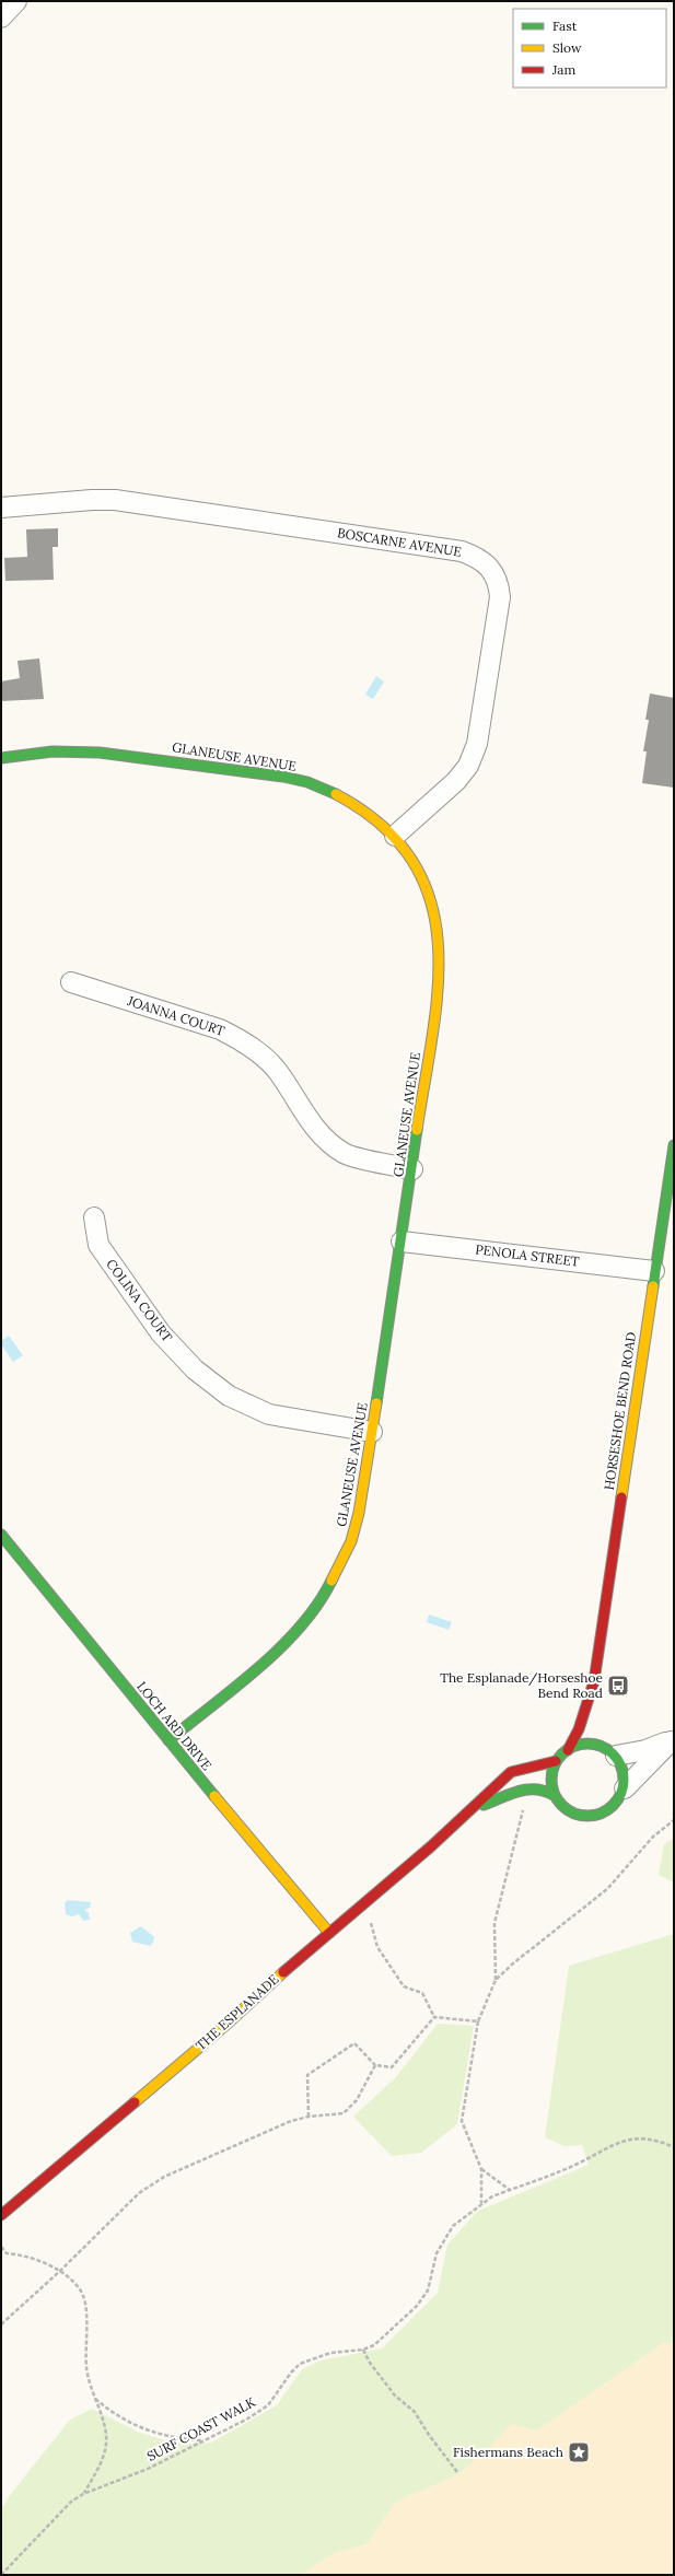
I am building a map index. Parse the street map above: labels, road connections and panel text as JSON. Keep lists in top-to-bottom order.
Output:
{
  "streets": {
    "street": [
      "BOSCARNE AVENUE",
      "GLANEUSE AVENUE",
      "JOANNA COURT",
      "PENOLA STREET",
      "COLINA COURT",
      "HORSESHOE BEND ROAD",
      "LOCH ARD DRIVE",
      "THE ESPLANADE"
    ],
    "path": ["SURF COAST WALK"]
  },
  "crossings": [
    ["BOSCARNE AVENUE", "GLANEUSE AVENUE"],
    ["GLANEUSE AVENUE", "JOANNA COURT"],
    ["GLANEUSE AVENUE", "PENOLA STREET"],
    ["GLANEUSE AVENUE", "COLINA COURT"],
    ["GLANEUSE AVENUE", "LOCH ARD DRIVE"],
    ["PENOLA STREET", "HORSESHOE BEND ROAD"],
    ["HORSESHOE BEND ROAD", "THE ESPLANADE"],
    ["LOCH ARD DRIVE", "THE ESPLANADE"]
  ],
  "places": {
    "bus stop": ["The Esplanade/Horseshoe Bend Road"],
    "place": ["Fishermans Beach"]
  },
  "legend": ["Fast", "Slow", "Jam"]
}
